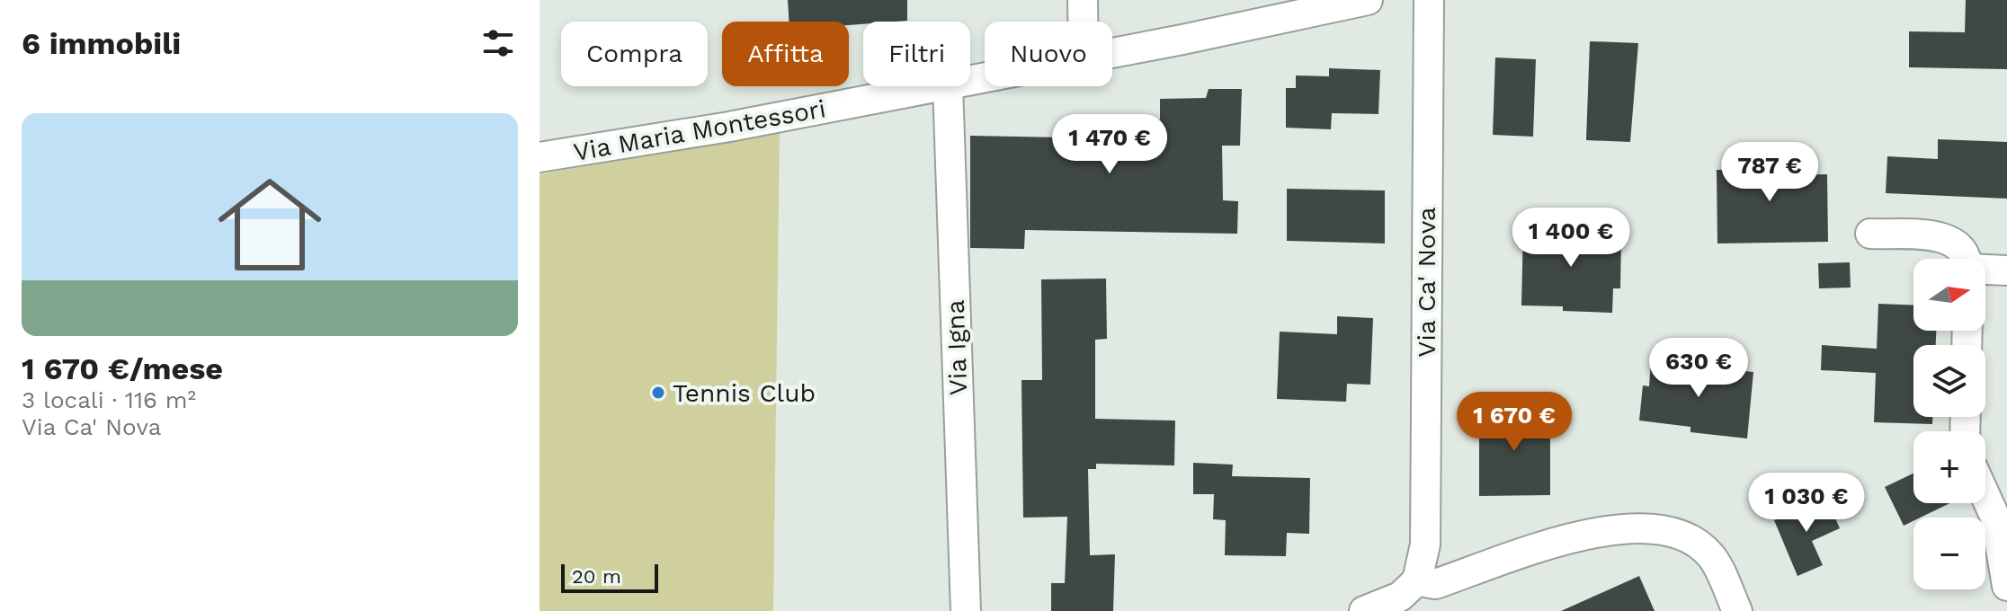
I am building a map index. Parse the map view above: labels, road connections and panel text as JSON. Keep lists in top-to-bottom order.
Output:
{
  "streets": {
    "street": ["Via Maria Montessori", "Via Ca' Nova", "Via Igna"]
  },
  "places": ["Tennis Club"],
  "scale_bar": "20 m",
  "north": "right",
  "page": {
    "heading": "6 immobili",
    "chip": [
      "Compra",
      "Affitta",
      "Filtri",
      "Nuovo"
    ],
    "list": [
      {
        "name": "1 670 €/mese",
        "note": "3 locali · 116 m² · Via Ca' Nova"
      }
    ],
    "price": [
      "1 470 €",
      "787 €",
      "1 400 €",
      "630 €",
      "1 670 €",
      "1 030 €"
    ],
    "map_buttons": ["+", "−"],
    "scale": "20 m"
  }
}
